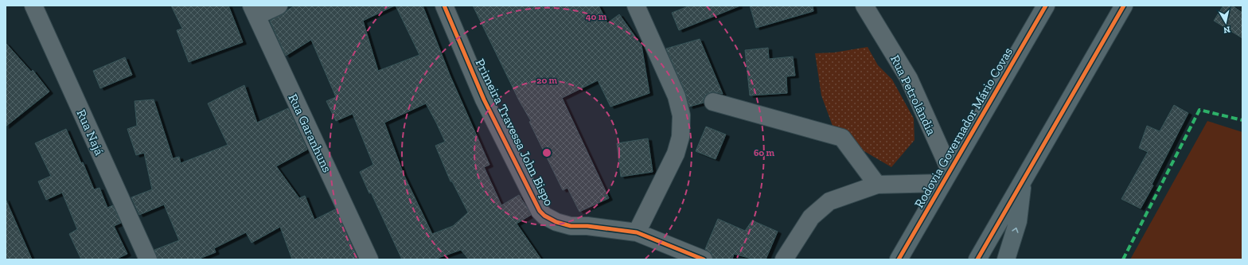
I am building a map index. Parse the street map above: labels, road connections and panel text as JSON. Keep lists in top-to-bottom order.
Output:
{
  "streets": {
    "highway": ["Rodovia Governador Mário Covas"],
    "street": [
      "Rua Petrolândia",
      "Rua Najá",
      "Primeira Travessa John Bispo",
      "Rua Garanhuns"
    ]
  },
  "crossings": [
    ["Rua Petrolândia", "Rodovia Governador Mário Covas"]
  ],
  "north": "bottom",
  "rings": ["40 m", "20 m", "60 m"]
}
